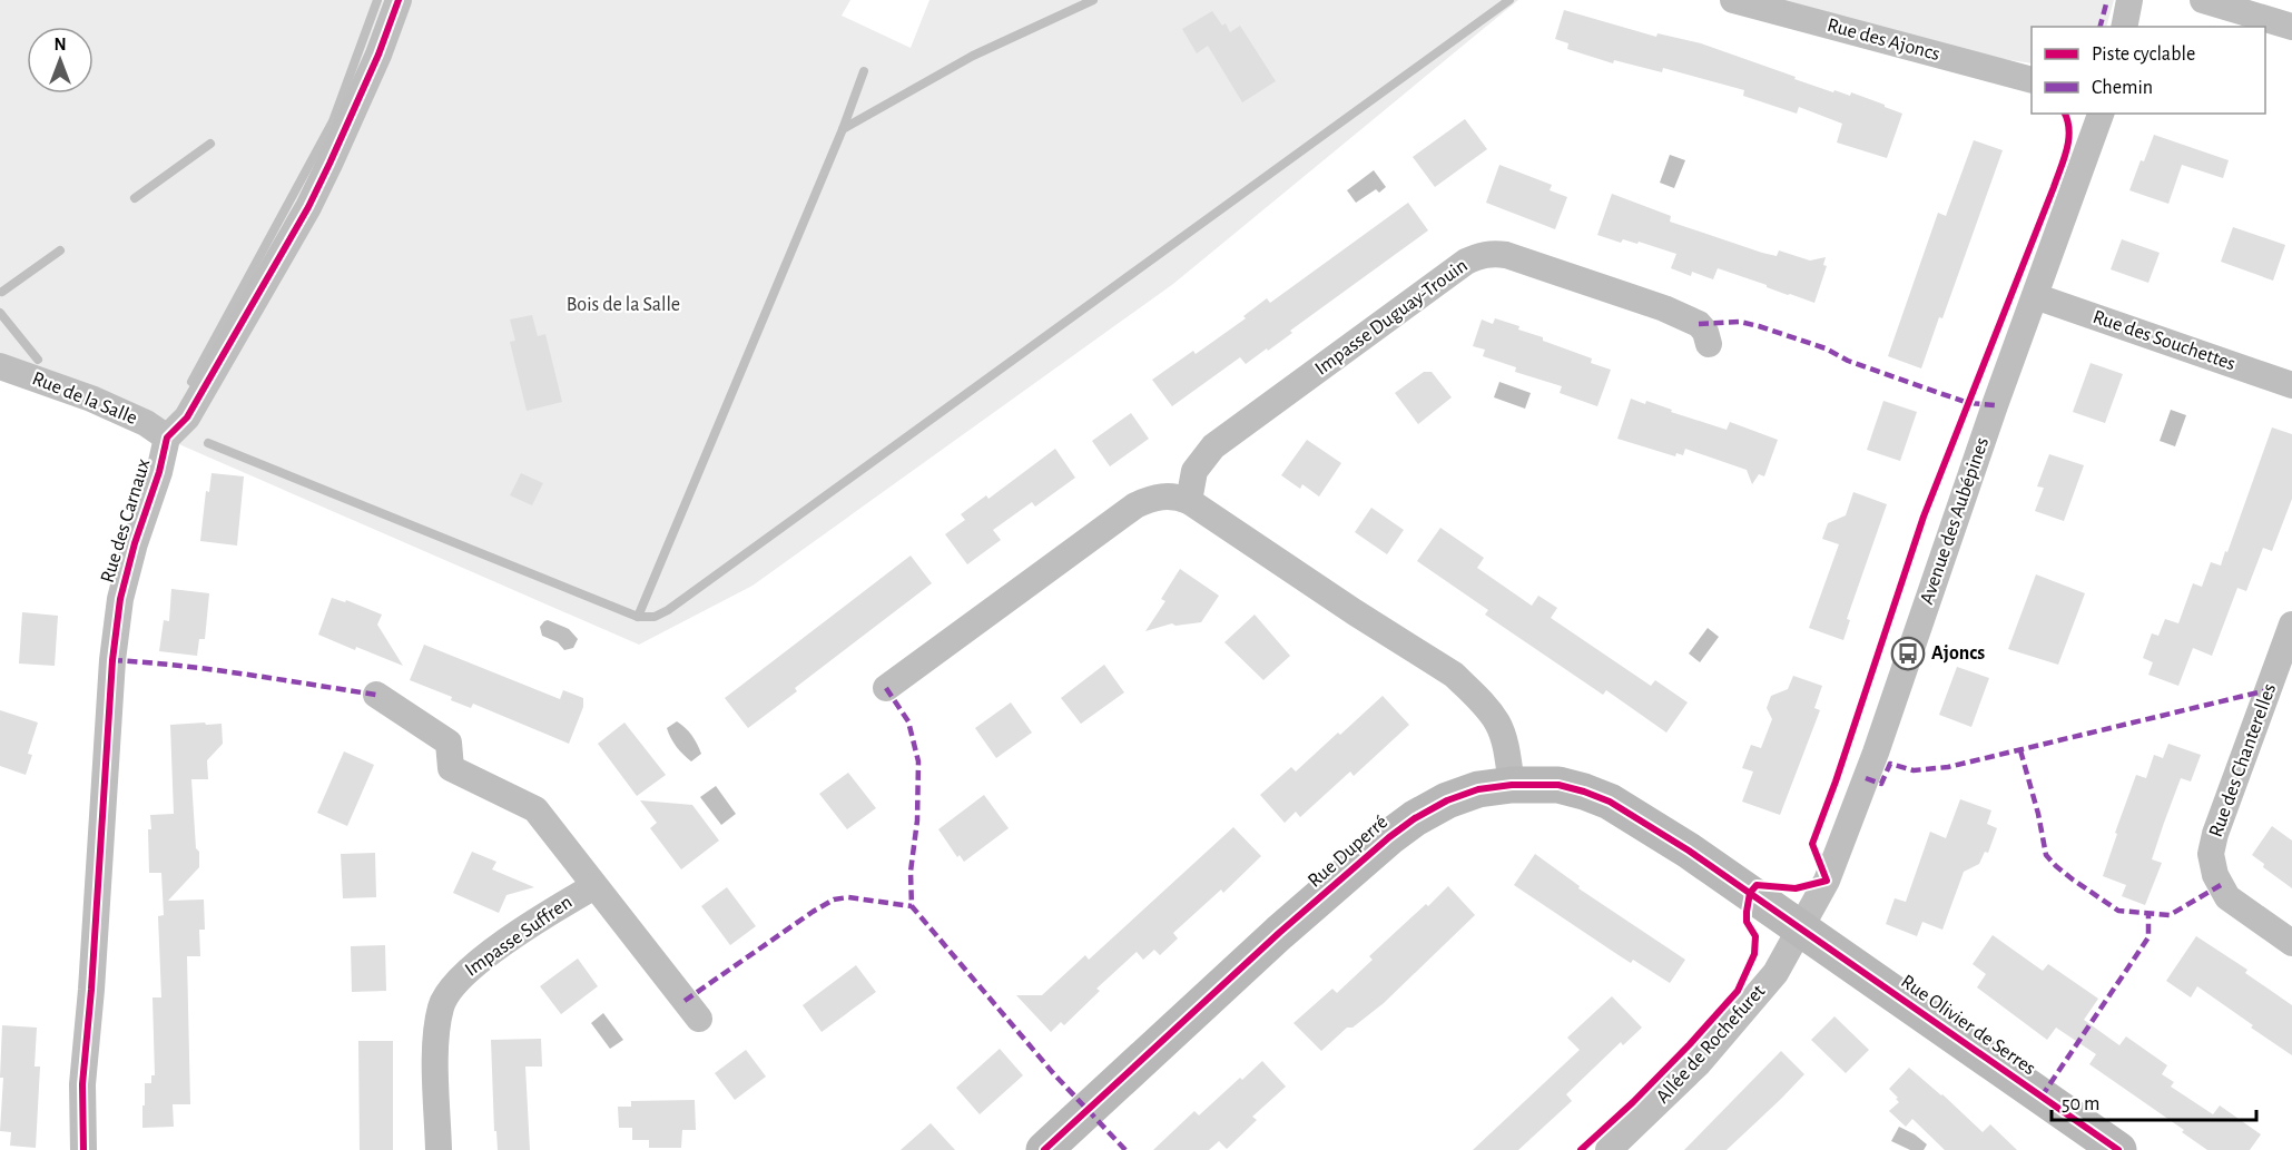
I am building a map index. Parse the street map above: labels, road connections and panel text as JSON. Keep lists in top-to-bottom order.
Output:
{
  "streets": {
    "street": [
      "Rue des Ajoncs",
      "Impasse Duguay-Trouin",
      "Rue des Souchettes",
      "Rue de la Salle",
      "Rue des Carnaux",
      "Avenue des Aubépines",
      "Rue des Chanterelles",
      "Rue Duperré",
      "Impasse Suffren",
      "Rue Olivier de Serres",
      "Allée de Rochefuret"
    ]
  },
  "crossings": [
    ["Rue des Souchettes", "Avenue des Aubépines"],
    ["Rue de la Salle", "Rue des Carnaux"],
    ["Avenue des Aubépines", "Rue Duperré"],
    ["Avenue des Aubépines", "Rue Olivier de Serres"],
    ["Avenue des Aubépines", "Allée de Rochefuret"],
    ["Rue Duperré", "Rue Olivier de Serres"],
    ["Rue Duperré", "Allée de Rochefuret"],
    ["Rue Olivier de Serres", "Allée de Rochefuret"]
  ],
  "parks": ["Bois de la Salle"],
  "places": {
    "bus stop": ["Ajoncs"]
  },
  "legend": ["Piste cyclable", "Chemin"],
  "scale_bar": "50 m",
  "north": "top"
}
